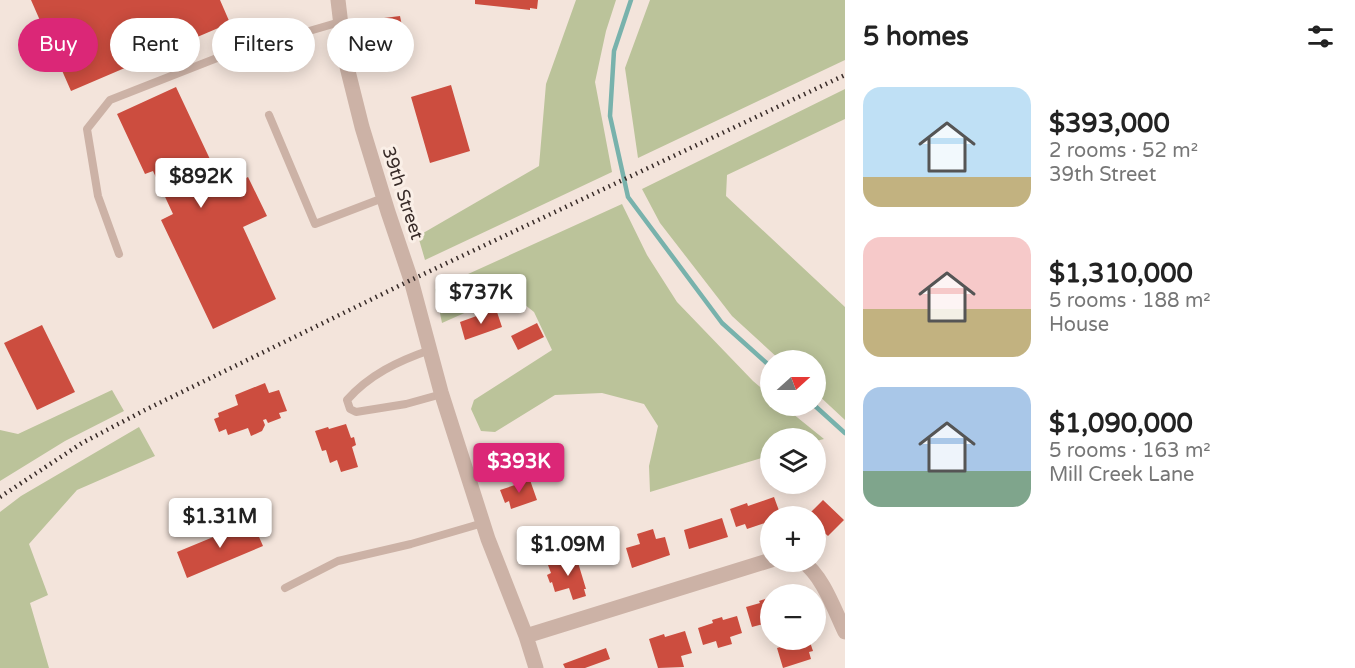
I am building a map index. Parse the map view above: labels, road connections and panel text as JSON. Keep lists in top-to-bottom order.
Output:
{
  "streets": {
    "street": ["39th Street"]
  },
  "north": "right",
  "page": {
    "heading": "5 homes",
    "chip": [
      "Buy",
      "Rent",
      "Filters",
      "New"
    ],
    "list": [
      {
        "name": "$393,000",
        "note": "2 rooms · 52 m² · 39th Street"
      },
      {
        "name": "$1,310,000",
        "note": "5 rooms · 188 m² · House"
      },
      {
        "name": "$1,090,000",
        "note": "5 rooms · 163 m² · Mill Creek Lane"
      }
    ],
    "price": [
      "$892K",
      "$737K",
      "$393K",
      "$1.31M",
      "$1.09M"
    ],
    "map_buttons": ["+", "−"]
  }
}
